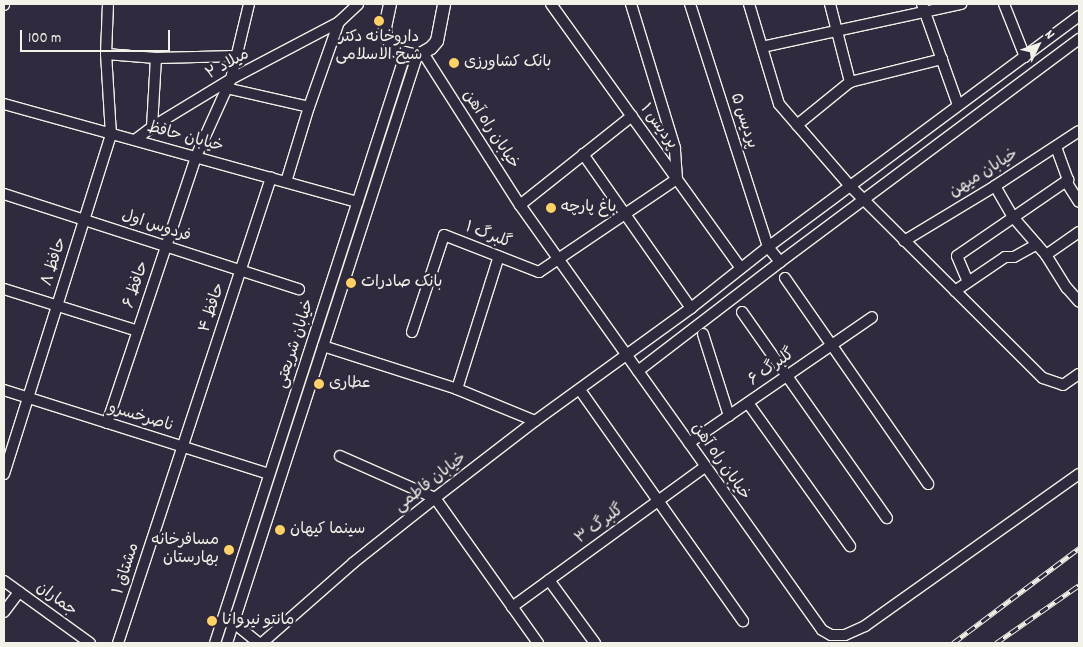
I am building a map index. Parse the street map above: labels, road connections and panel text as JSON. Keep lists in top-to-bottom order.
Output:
{
  "streets": {
    "street": [
      "میلاد ۲",
      "پردیس ۵",
      "پردیس ۱",
      "خیابان راه آهن",
      "خیابان حافظ",
      "خیابان میهن",
      "فردوس اول",
      "گلبرگ ۱",
      "حافظ ۸",
      "حافظ ۶",
      "حافظ ۴",
      "خیابان شریعتی",
      "گلبرگ ۶",
      "ناصرخسرو",
      "خیابان فاطمی",
      "گلبرگ ۳",
      "مشتاق ۱",
      "جماران"
    ]
  },
  "crossings": [
    ["میلاد ۲", "خیابان حافظ"],
    ["میلاد ۲", "حافظ ۶"],
    ["پردیس ۵", "خیابان فاطمی"],
    ["پردیس ۱", "خیابان فاطمی"],
    ["خیابان راه آهن", "گلبرگ ۱"],
    ["خیابان راه آهن", "خیابان شریعتی"],
    ["خیابان راه آهن", "گلبرگ ۶"],
    ["خیابان راه آهن", "خیابان فاطمی"],
    ["خیابان راه آهن", "گلبرگ ۳"],
    ["خیابان حافظ", "حافظ ۸"],
    ["خیابان حافظ", "حافظ ۶"],
    ["خیابان حافظ", "حافظ ۴"],
    ["خیابان حافظ", "خیابان شریعتی"],
    ["فردوس اول", "حافظ ۸"],
    ["فردوس اول", "حافظ ۶"],
    ["فردوس اول", "حافظ ۴"],
    ["حافظ ۸", "ناصرخسرو"],
    ["حافظ ۶", "ناصرخسرو"],
    ["حافظ ۴", "ناصرخسرو"],
    ["حافظ ۴", "مشتاق ۱"],
    ["خیابان شریعتی", "ناصرخسرو"],
    ["ناصرخسرو", "مشتاق ۱"]
  ],
  "places": [
    "داروخانه دکتر شیخ الاسلامی",
    "بانک کشاورزی",
    "باغ پارچه",
    "بانک صادرات",
    "عطاری",
    "سینما کیهان",
    "مسافرخانه بهارستان",
    "مانتو نیروانا"
  ],
  "scale_bar": "100 m",
  "north": "top right"
}
